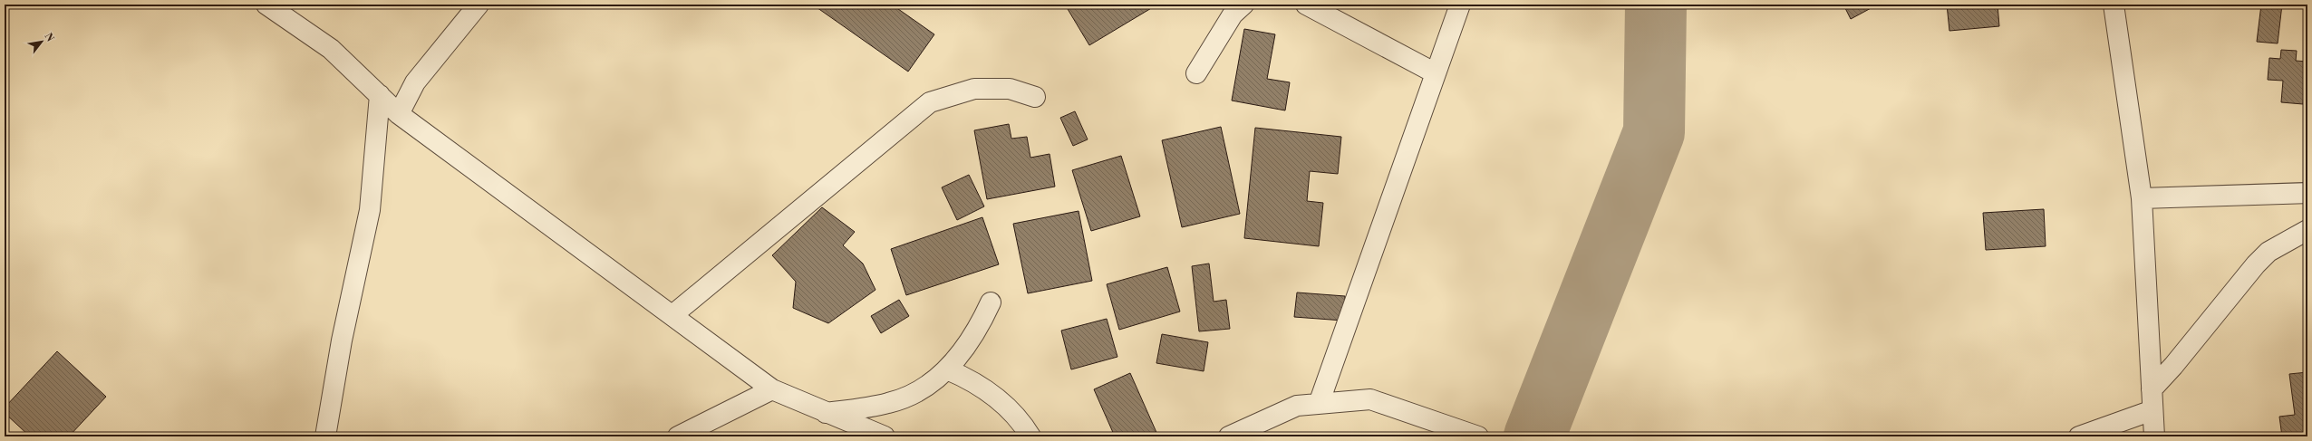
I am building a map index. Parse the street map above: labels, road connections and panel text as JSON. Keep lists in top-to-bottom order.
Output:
{
  "north": "top right"
}
